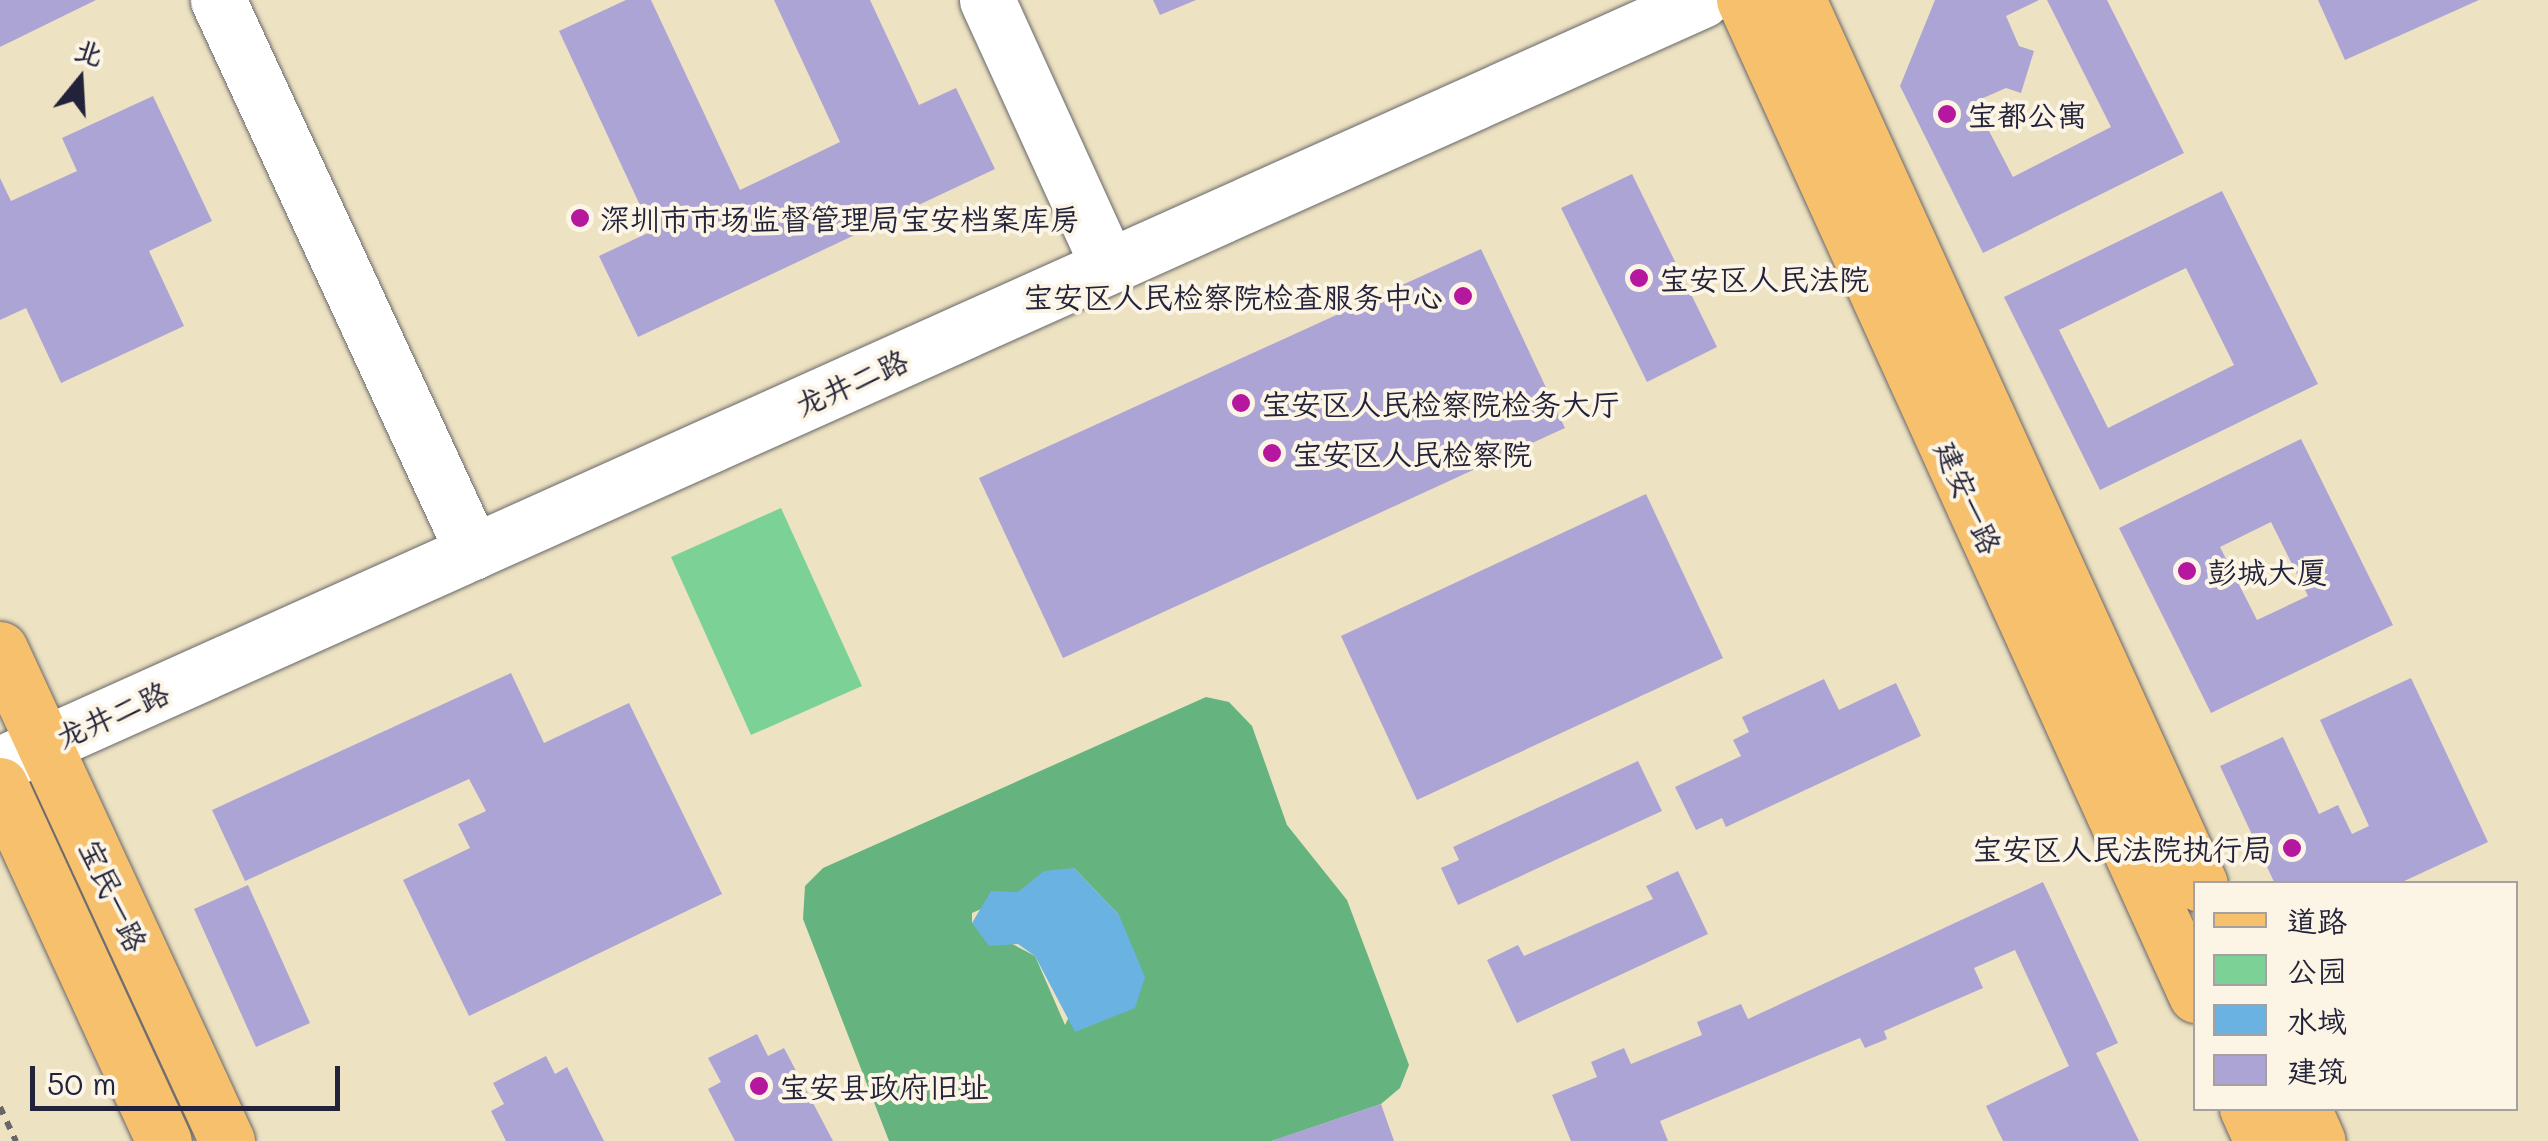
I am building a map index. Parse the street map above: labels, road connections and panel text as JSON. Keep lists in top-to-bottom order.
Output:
{
  "streets": {
    "main road": ["建安一路", "宝民一路"],
    "street": ["龙井二路"]
  },
  "crossings": [
    ["龙井二路", "宝民一路"]
  ],
  "places": [
    "宝都公寓",
    "深圳市市场监督管理局宝安档案库房",
    "宝安区人民法院",
    "宝安区人民检察院检查服务中心",
    "宝安区人民检察院检务大厅",
    "宝安区人民检察院",
    "彭城大厦",
    "宝安区人民法院执行局",
    "宝安县政府旧址"
  ],
  "legend": [
    "道路",
    "公园",
    "水域",
    "建筑"
  ],
  "scale_bar": "50 m",
  "north": "top"
}
